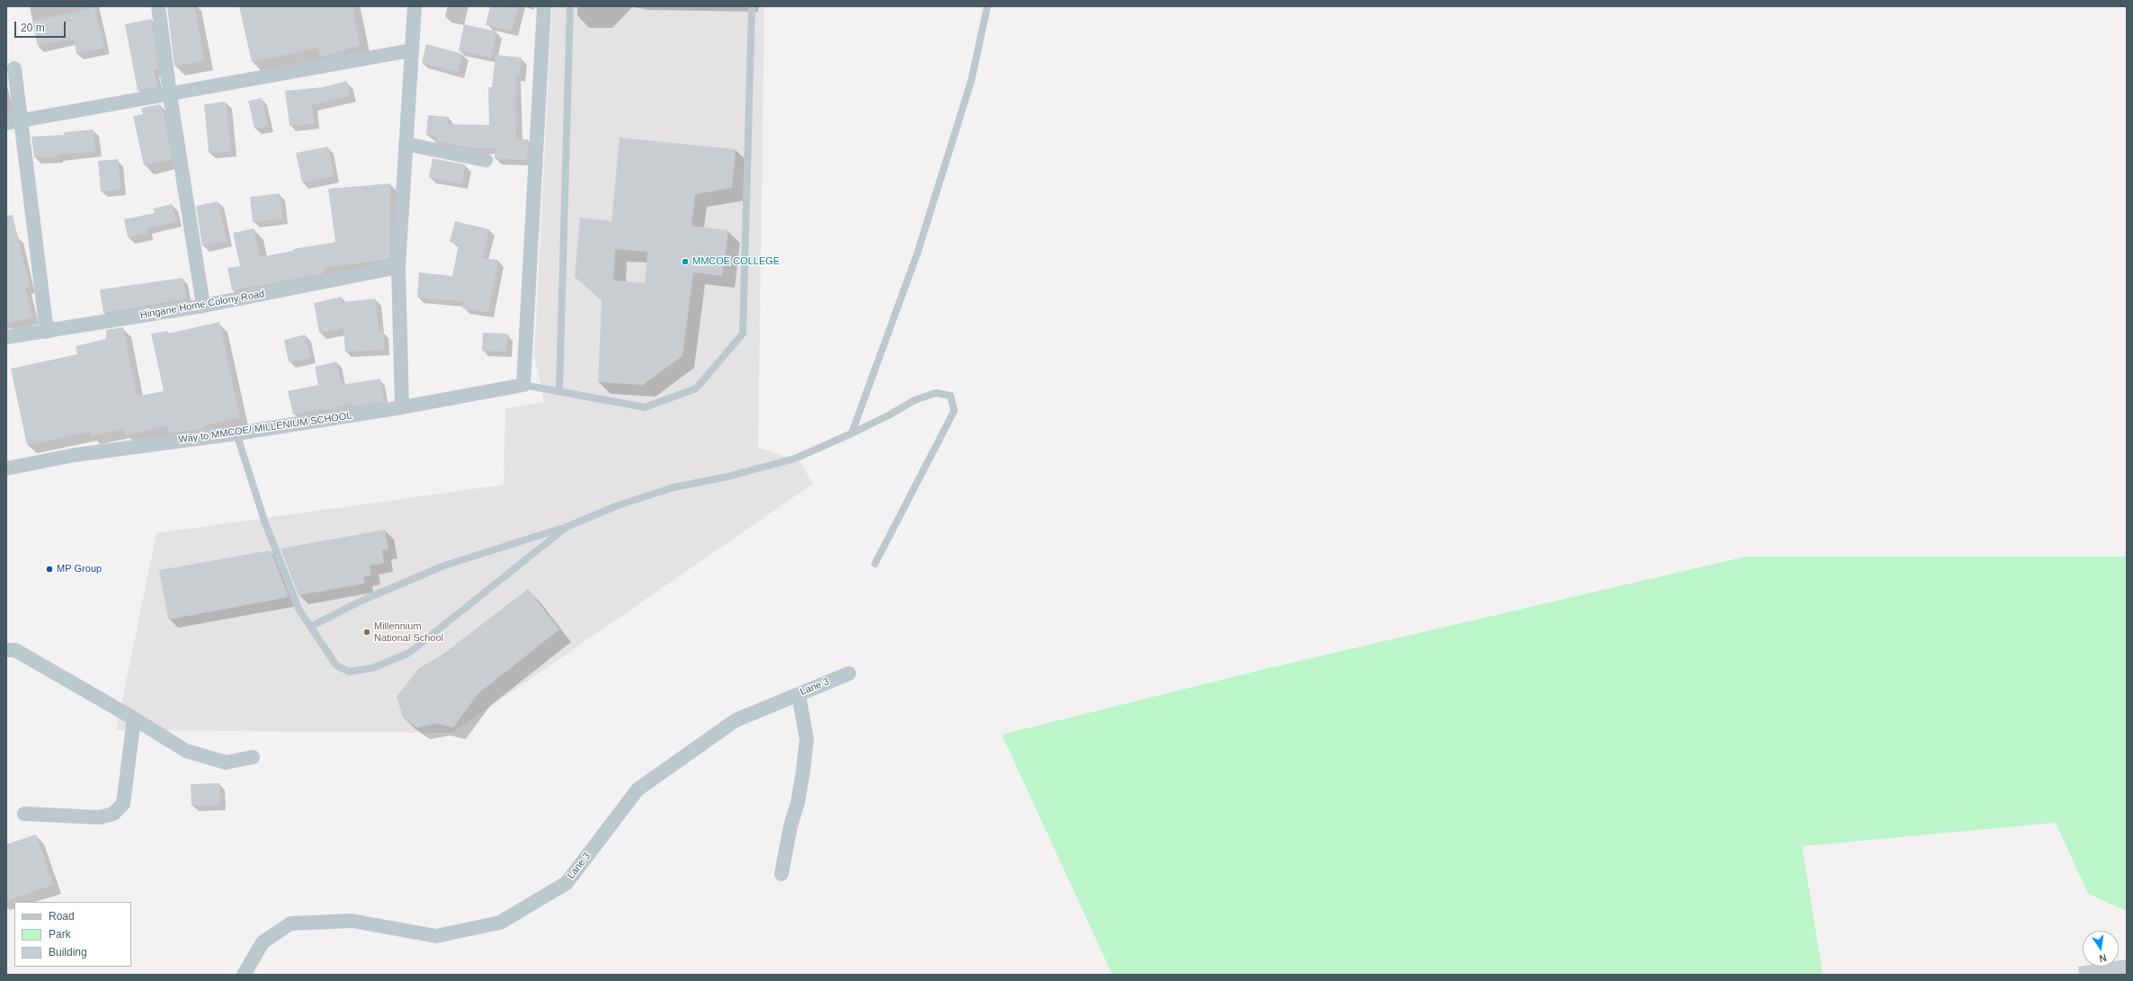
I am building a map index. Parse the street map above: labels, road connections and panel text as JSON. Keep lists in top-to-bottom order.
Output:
{
  "streets": {
    "street": ["Hingane Home Colony Road", "Way to MMCOE/ MILLENIUM SCHOOL", "Lane 3"]
  },
  "places": ["MMCOE COLLEGE", "MP Group", "Millennium National School"],
  "legend": ["Road", "Park", "Building"],
  "scale_bar": "20 m",
  "north": "bottom"
}
